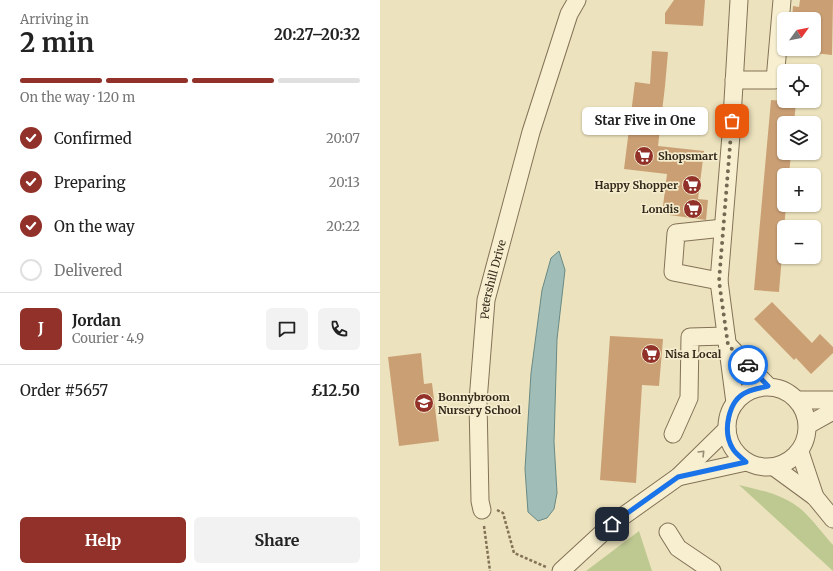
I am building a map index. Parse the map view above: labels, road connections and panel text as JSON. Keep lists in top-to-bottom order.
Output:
{
  "streets": {
    "street": ["Petershill Drive"]
  },
  "places": {
    "other": ["Star Five in One"],
    "supermarket": [
      "Shopsmart",
      "Happy Shopper",
      "Londis",
      "Nisa Local"
    ],
    "school or university": ["Bonnybroom Nursery School"]
  },
  "north": "top right",
  "page": {
    "heading": ["2 min", "Arriving in", "20:27–20:32"],
    "panel": [
      "Jordan",
      "Courier · 4.9",
      "Order #5657",
      "£12.50"
    ],
    "map_buttons": ["+", "−"],
    "bar": "On the way · 120 m",
    "bubble": "Star Five in One",
    "list": [
      ["Confirmed", "20:07"],
      ["Preparing", "20:13"],
      ["On the way", "20:22"],
      "Delivered"
    ],
    "round": "J",
    "buttons": ["Help", "Share"]
  }
}
